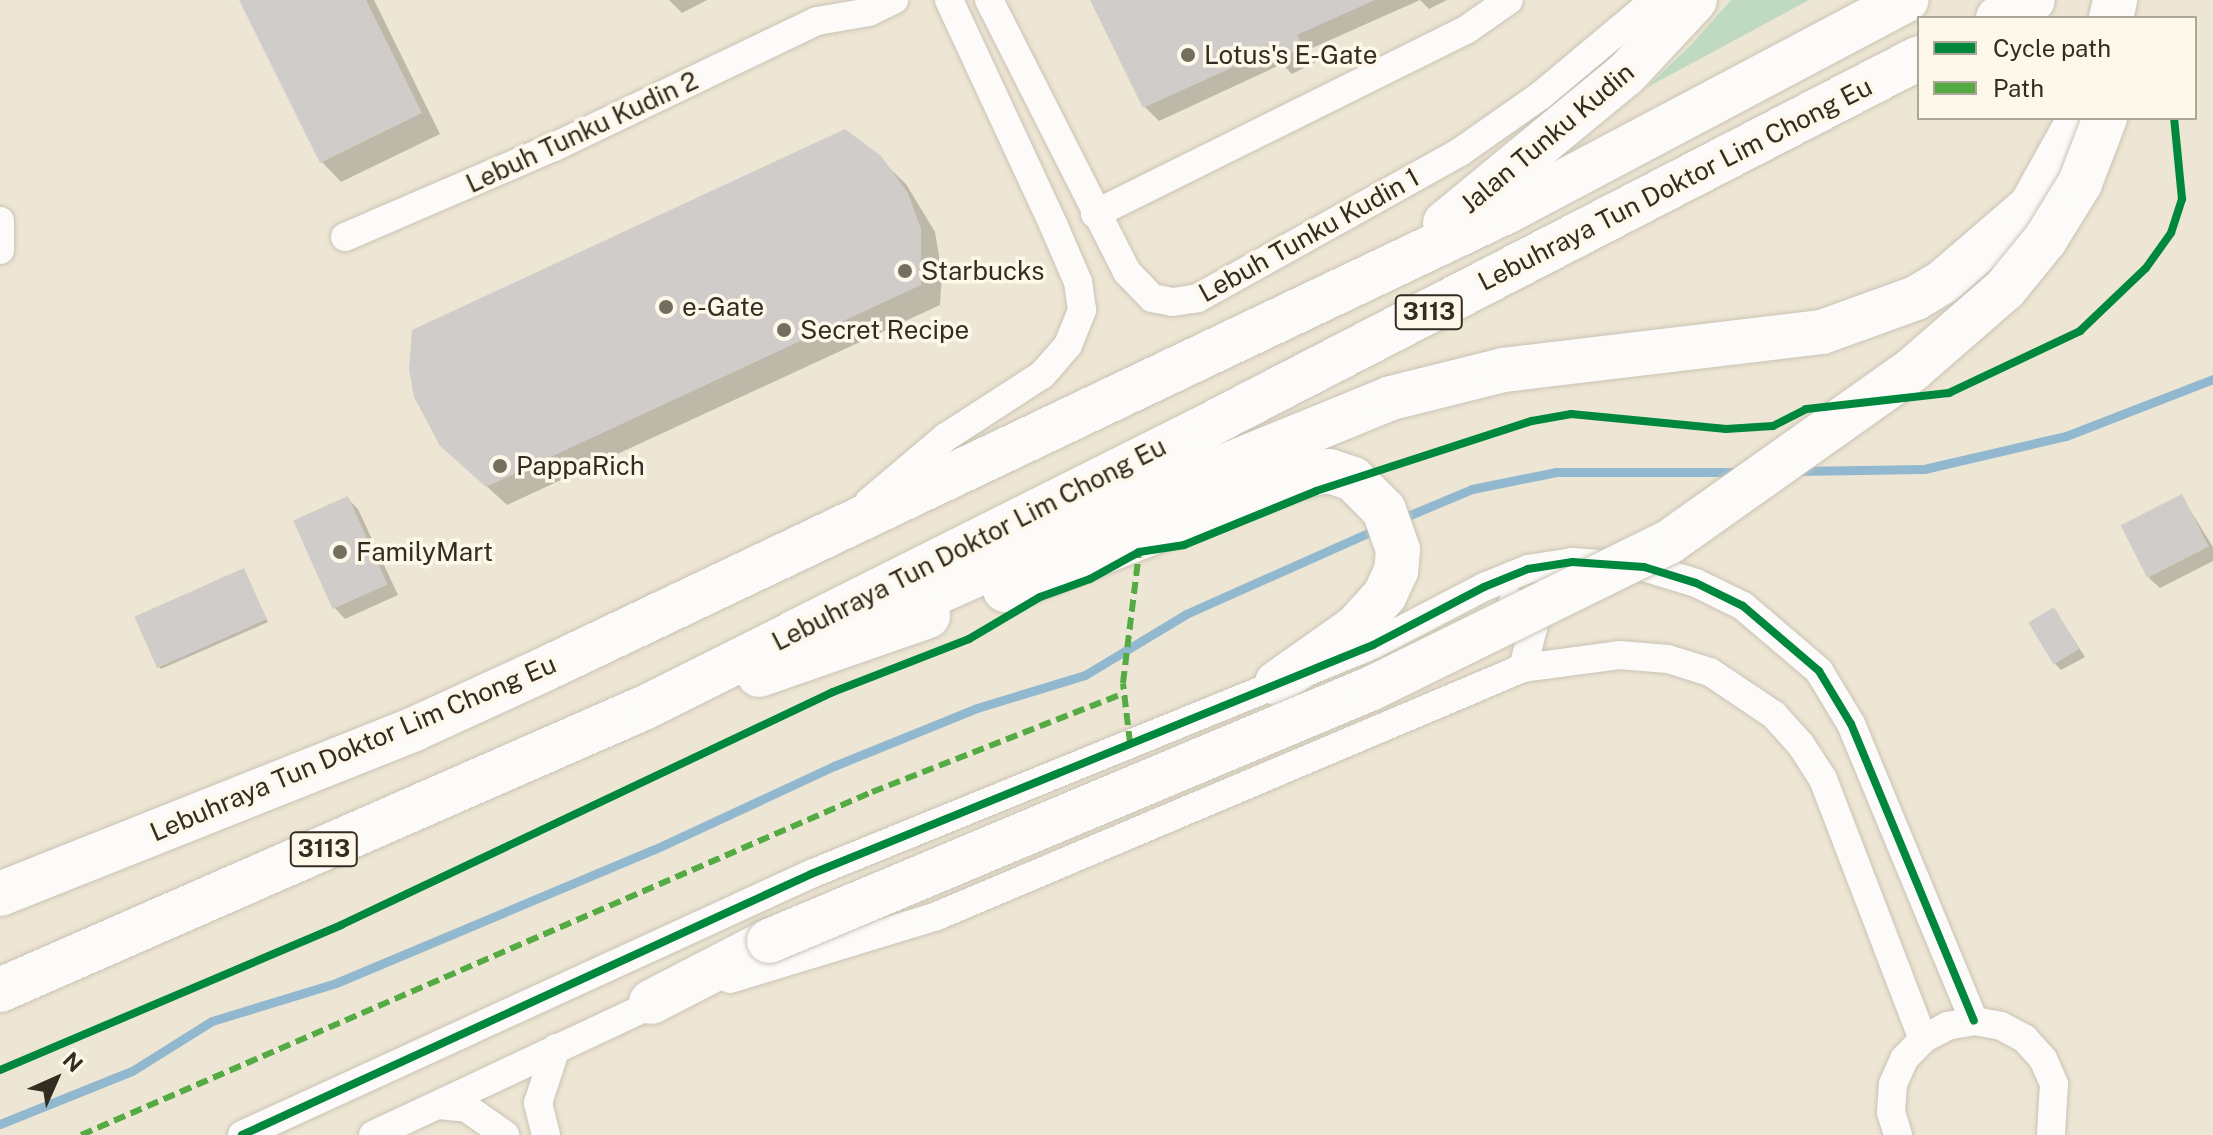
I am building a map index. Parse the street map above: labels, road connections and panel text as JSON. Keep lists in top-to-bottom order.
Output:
{
  "streets": {
    "highway": ["Jalan Tunku Kudin", "Lebuhraya Tun Doktor Lim Chong Eu", "3113"],
    "street": ["Lebuh Tunku Kudin 2", "Lebuh Tunku Kudin 1"]
  },
  "crossings": [
    ["Jalan Tunku Kudin", "Lebuhraya Tun Doktor Lim Chong Eu"]
  ],
  "places": [
    "Lotus's E-Gate",
    "Starbucks",
    "e-Gate",
    "Secret Recipe",
    "PappaRich",
    "FamilyMart"
  ],
  "legend": ["Cycle path", "Path"],
  "north": "top right"
}
